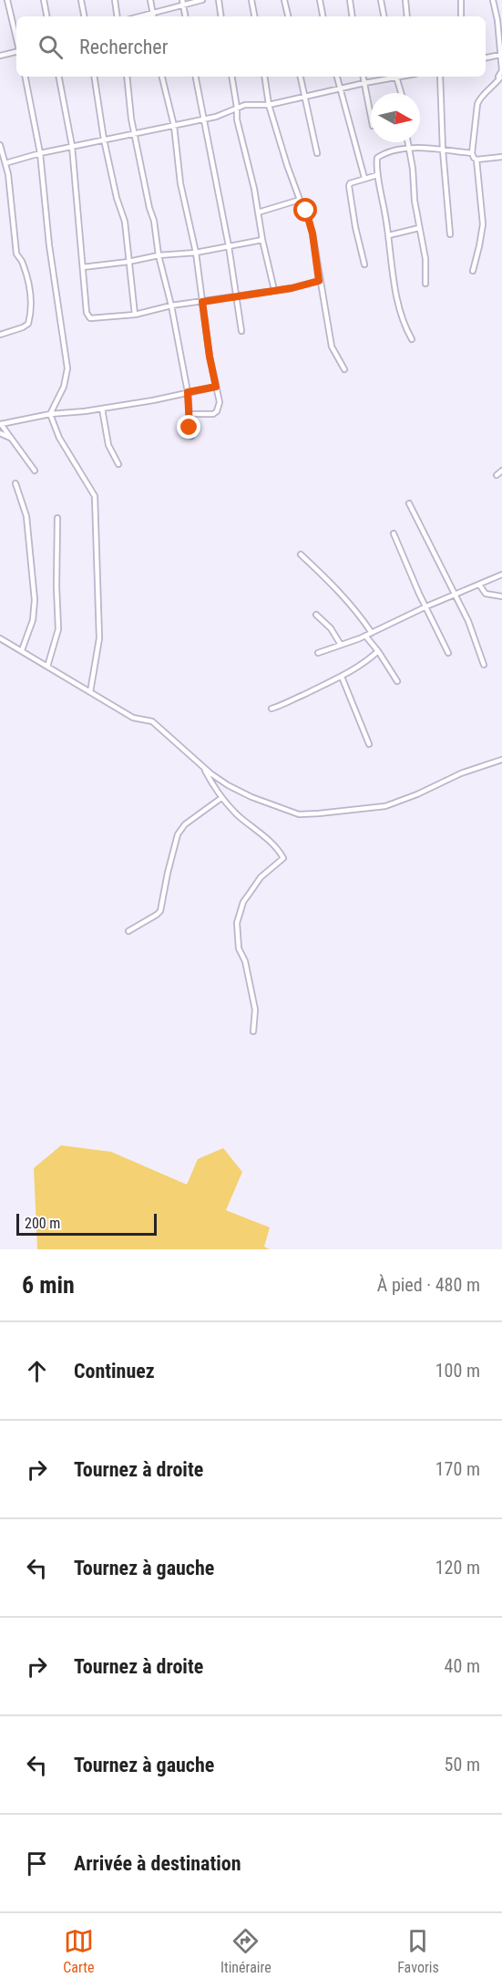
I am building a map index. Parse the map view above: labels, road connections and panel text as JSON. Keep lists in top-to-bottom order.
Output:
{
  "scale_bar": "200 m",
  "north": "right",
  "page": {
    "search": "Rechercher",
    "scale": "200 m",
    "heading": ["6 min", "À pied · 480 m"],
    "list": [
      ["Continuez", "100 m"],
      ["Tournez à droite", "170 m"],
      ["Tournez à gauche", "120 m"],
      ["Tournez à droite", "40 m"],
      ["Tournez à gauche", "50 m"],
      "Arrivée à destination"
    ],
    "nav": ["Carte", "Itinéraire", "Favoris"]
  }
}
